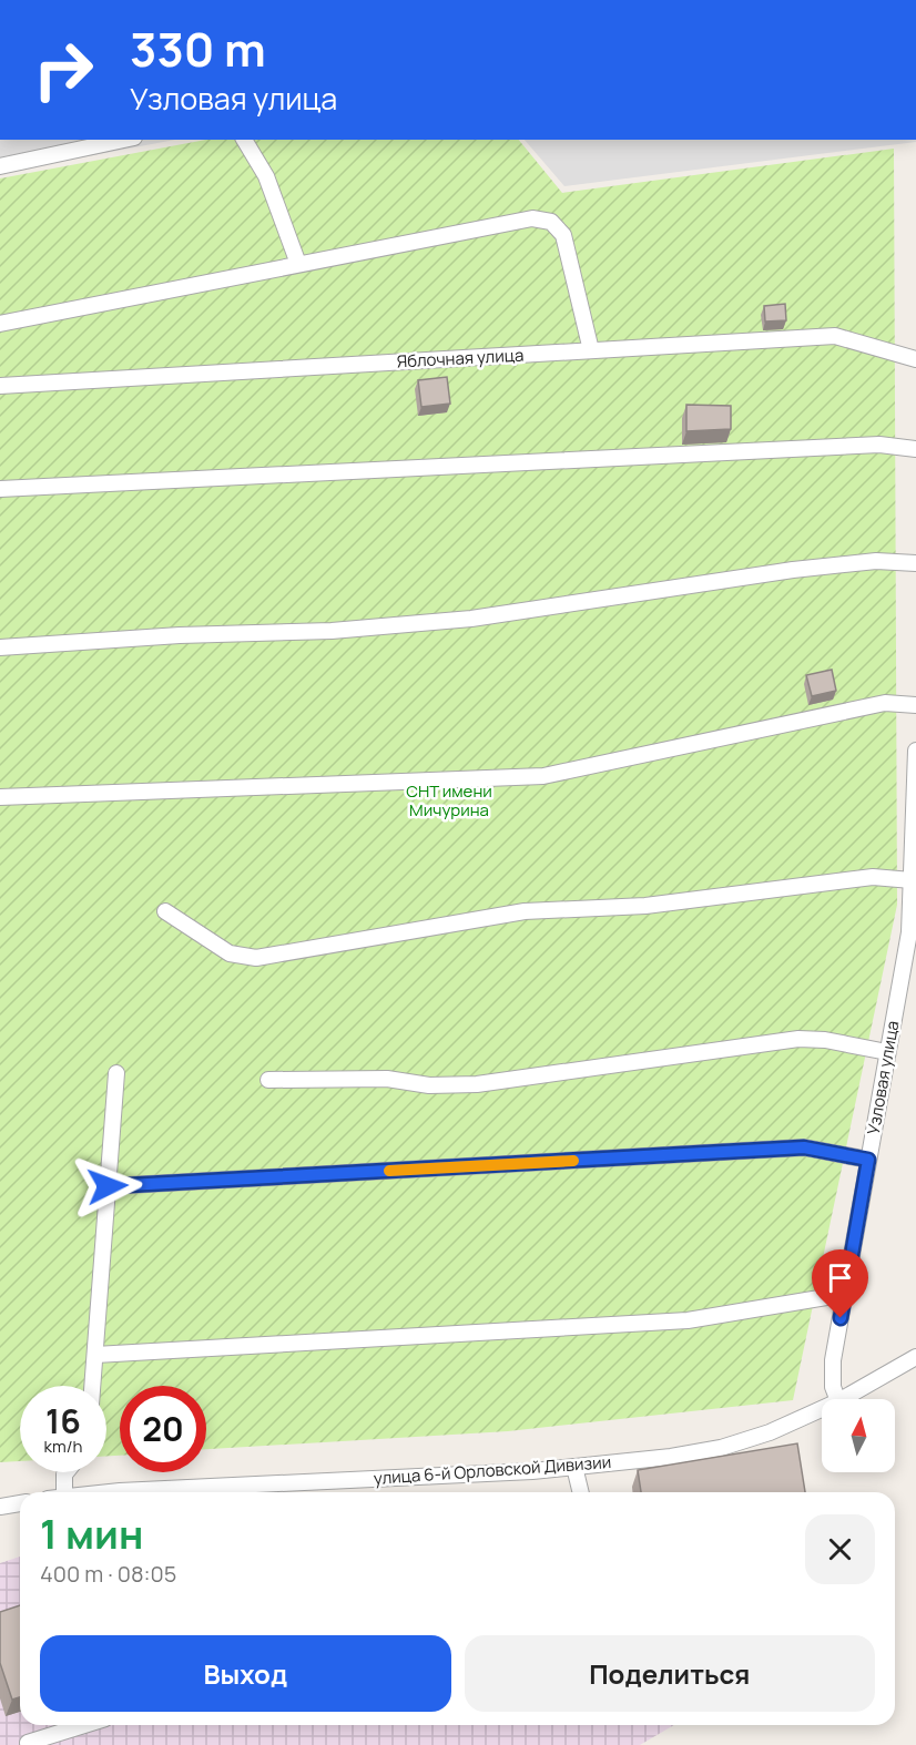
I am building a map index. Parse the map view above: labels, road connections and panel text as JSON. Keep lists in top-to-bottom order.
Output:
{
  "streets": {
    "street": ["Яблочная улица", "Узловая улица", "улица 6-й Орловской Дивизии"]
  },
  "parks": ["СНТ имени Мичурина"],
  "north": "top",
  "page": {
    "turn": ["330 m", "Узловая улица"],
    "speed": "16 km/h",
    "limit": "20",
    "heading": ["1 мин", "400 m · 08:05"],
    "buttons": ["Выход", "Поделиться"]
  }
}
